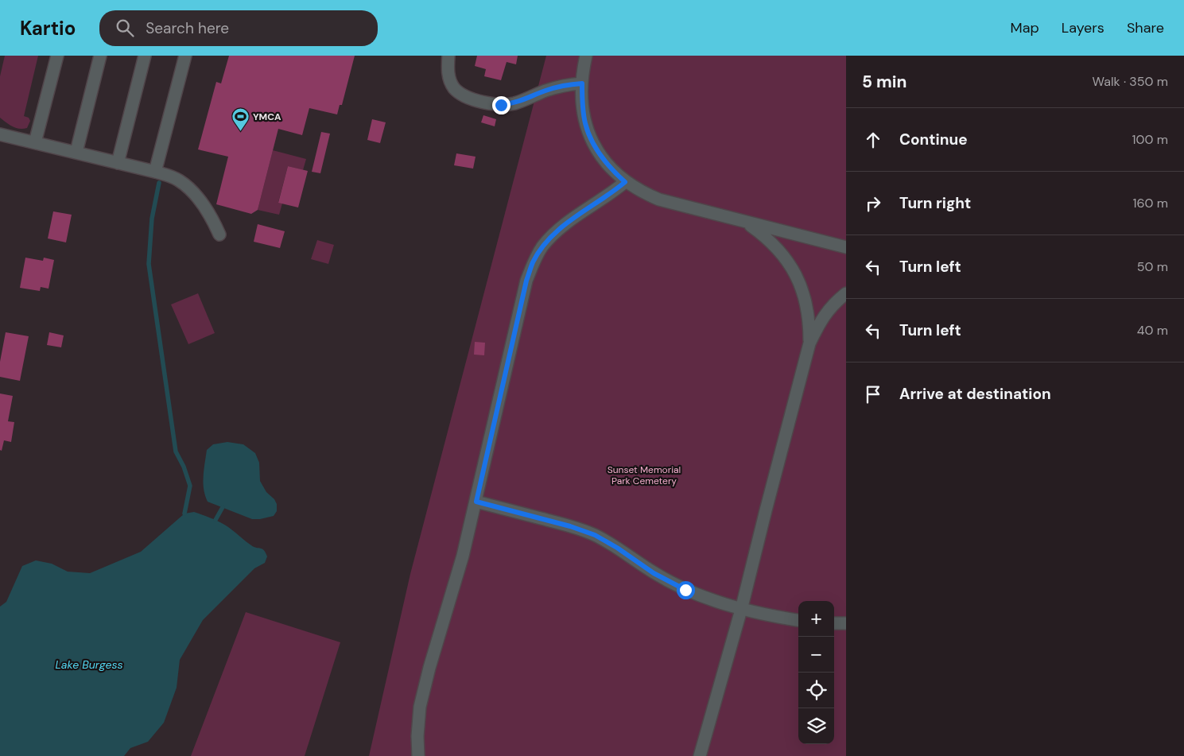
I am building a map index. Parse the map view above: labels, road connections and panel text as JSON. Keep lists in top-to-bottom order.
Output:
{
  "water": ["Lake Burgess"],
  "parks": ["Sunset Memorial Park Cemetery"],
  "places": {
    "sports": ["YMCA"]
  },
  "page": {
    "header": "Kartio",
    "search": "Search here",
    "nav": ["Map", "Layers", "Share"],
    "heading": ["5 min", "Walk · 350 m"],
    "list": [
      ["Continue", "100 m"],
      ["Turn right", "160 m"],
      ["Turn left", "50 m"],
      ["Turn left", "40 m"],
      "Arrive at destination"
    ],
    "map_buttons": ["+", "−"]
  }
}
